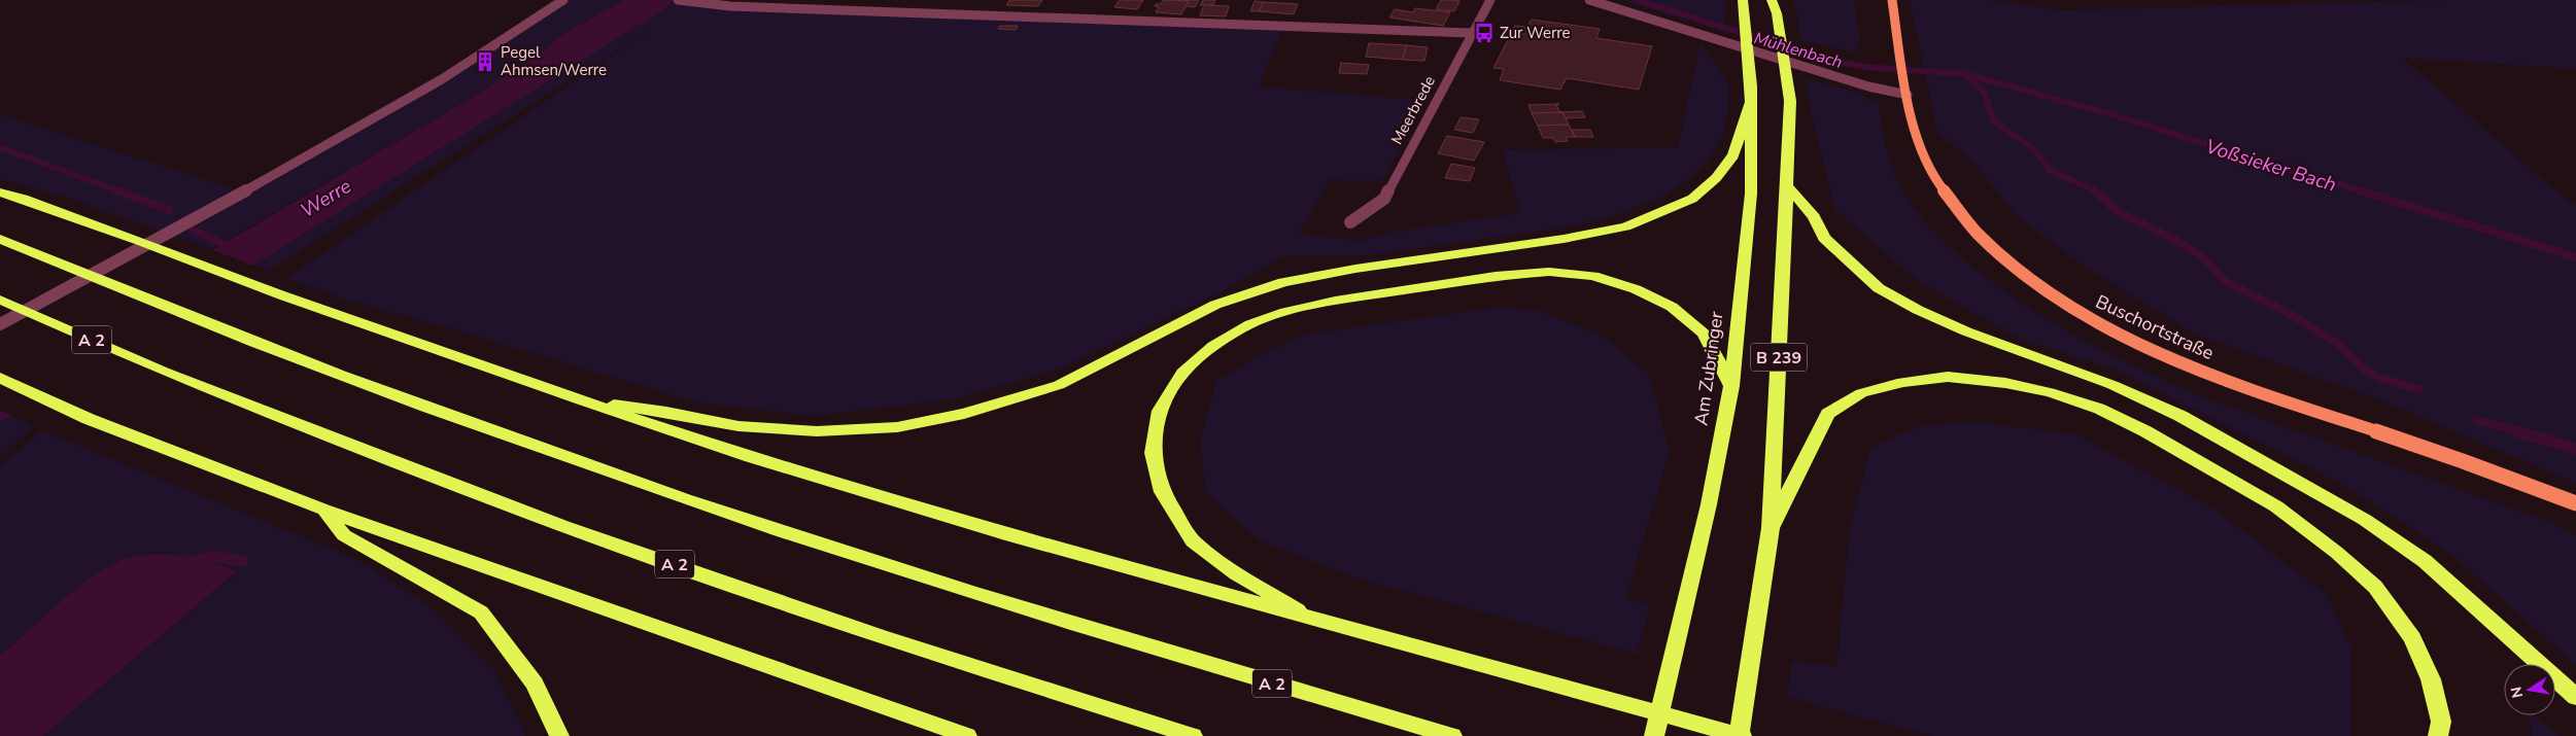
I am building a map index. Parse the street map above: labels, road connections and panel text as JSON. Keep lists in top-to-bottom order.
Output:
{
  "streets": {
    "highway": ["A 2", "B 239", "Am Zubringer"],
    "main road": ["Buschortstraße"],
    "street": ["Meerbrede"]
  },
  "water": ["Mühlenbach", "Voßsieker Bach", "Werre"],
  "places": {
    "bus stop": ["Zur Werre"],
    "building": ["Pegel Ahmsen/Werre"]
  },
  "north": "left"
}
